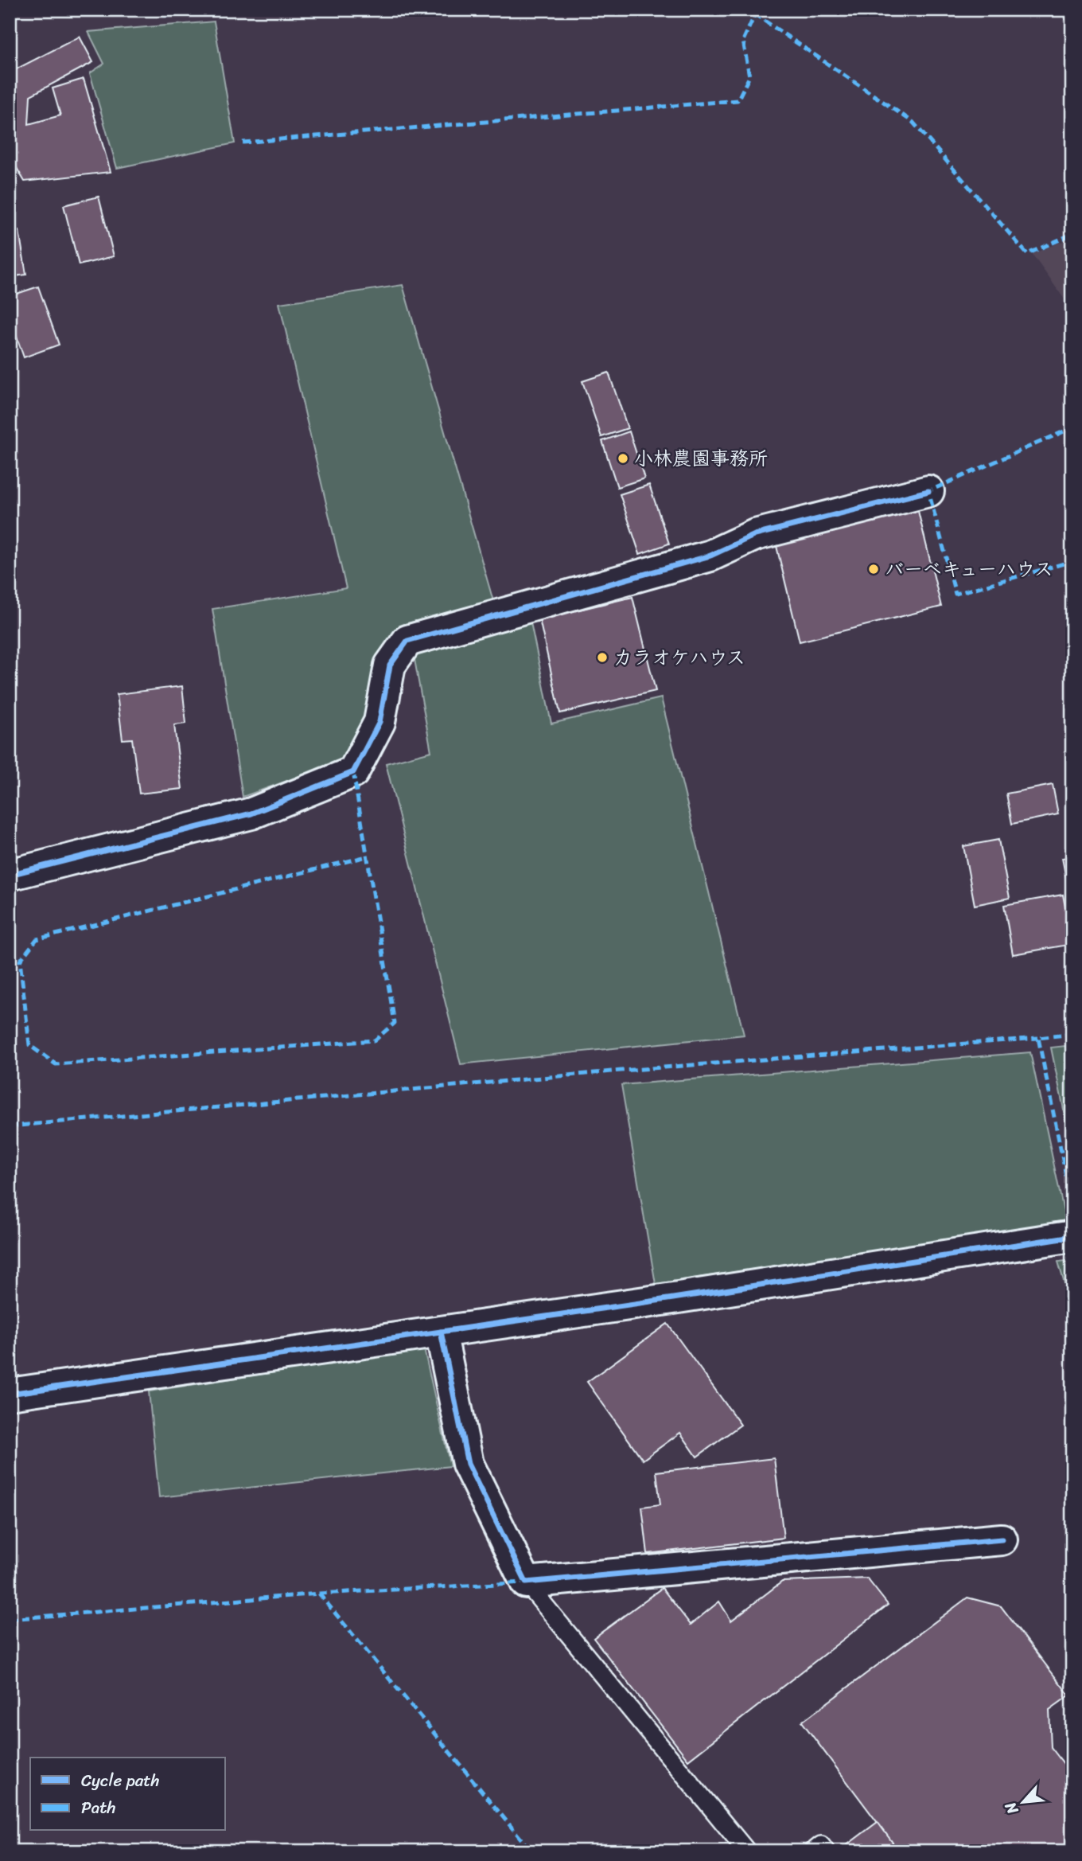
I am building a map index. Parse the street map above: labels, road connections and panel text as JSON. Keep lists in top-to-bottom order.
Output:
{
  "places": ["小林農園事務所", "バーベキューハウス", "カラオケハウス"],
  "legend": ["Cycle path", "Path"],
  "north": "bottom left"
}
